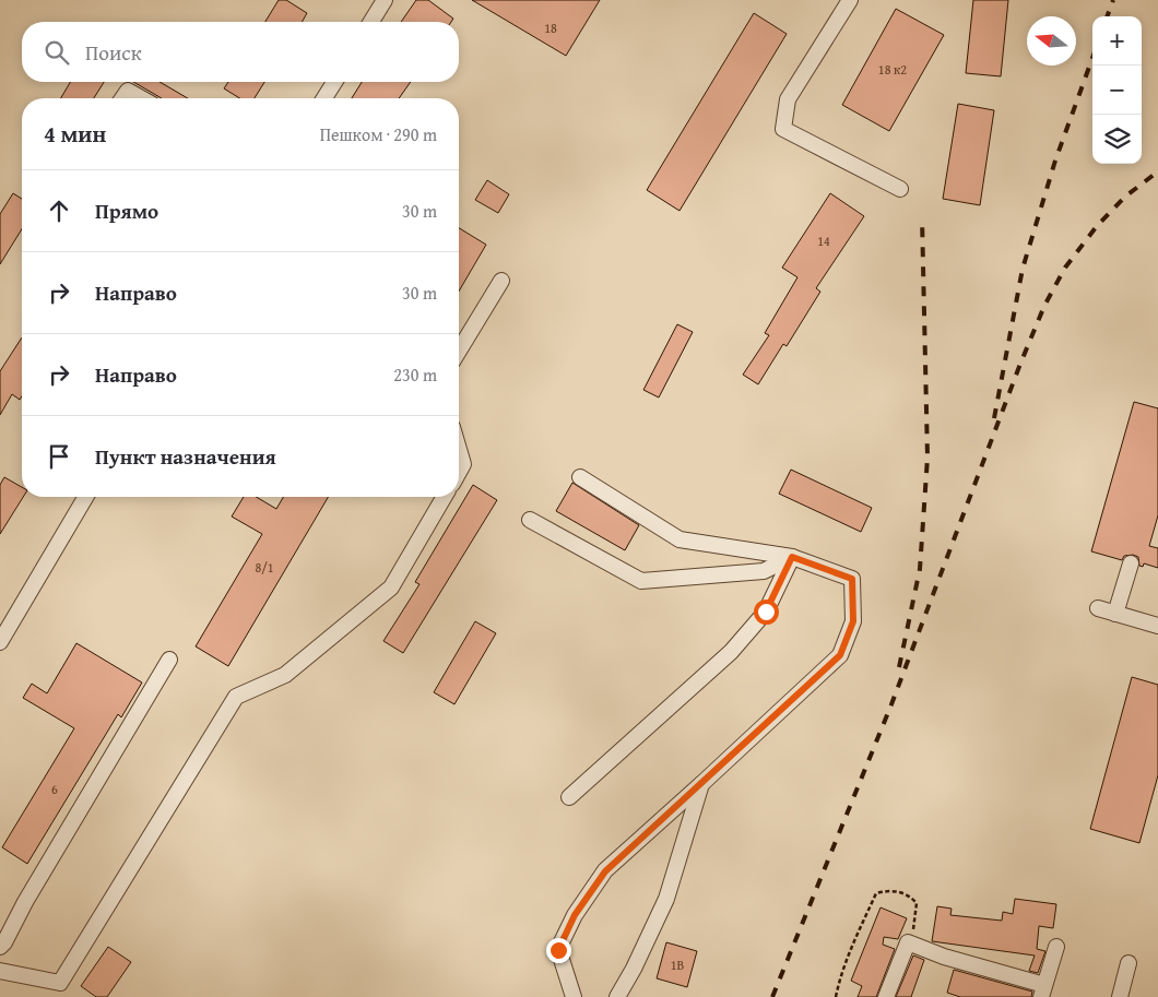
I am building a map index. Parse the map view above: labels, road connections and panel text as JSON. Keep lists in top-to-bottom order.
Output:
{
  "house_numbers": [
    "18",
    "18 к2",
    "14",
    "8/1",
    "6",
    "1В"
  ],
  "north": "left",
  "page": {
    "map_buttons": ["+", "−"],
    "search": "Поиск",
    "heading": ["4 мин", "Пешком · 290 m"],
    "list": [
      ["Прямо", "30 m"],
      ["Направо", "30 m"],
      ["Направо", "230 m"],
      "Пункт назначения"
    ]
  }
}
